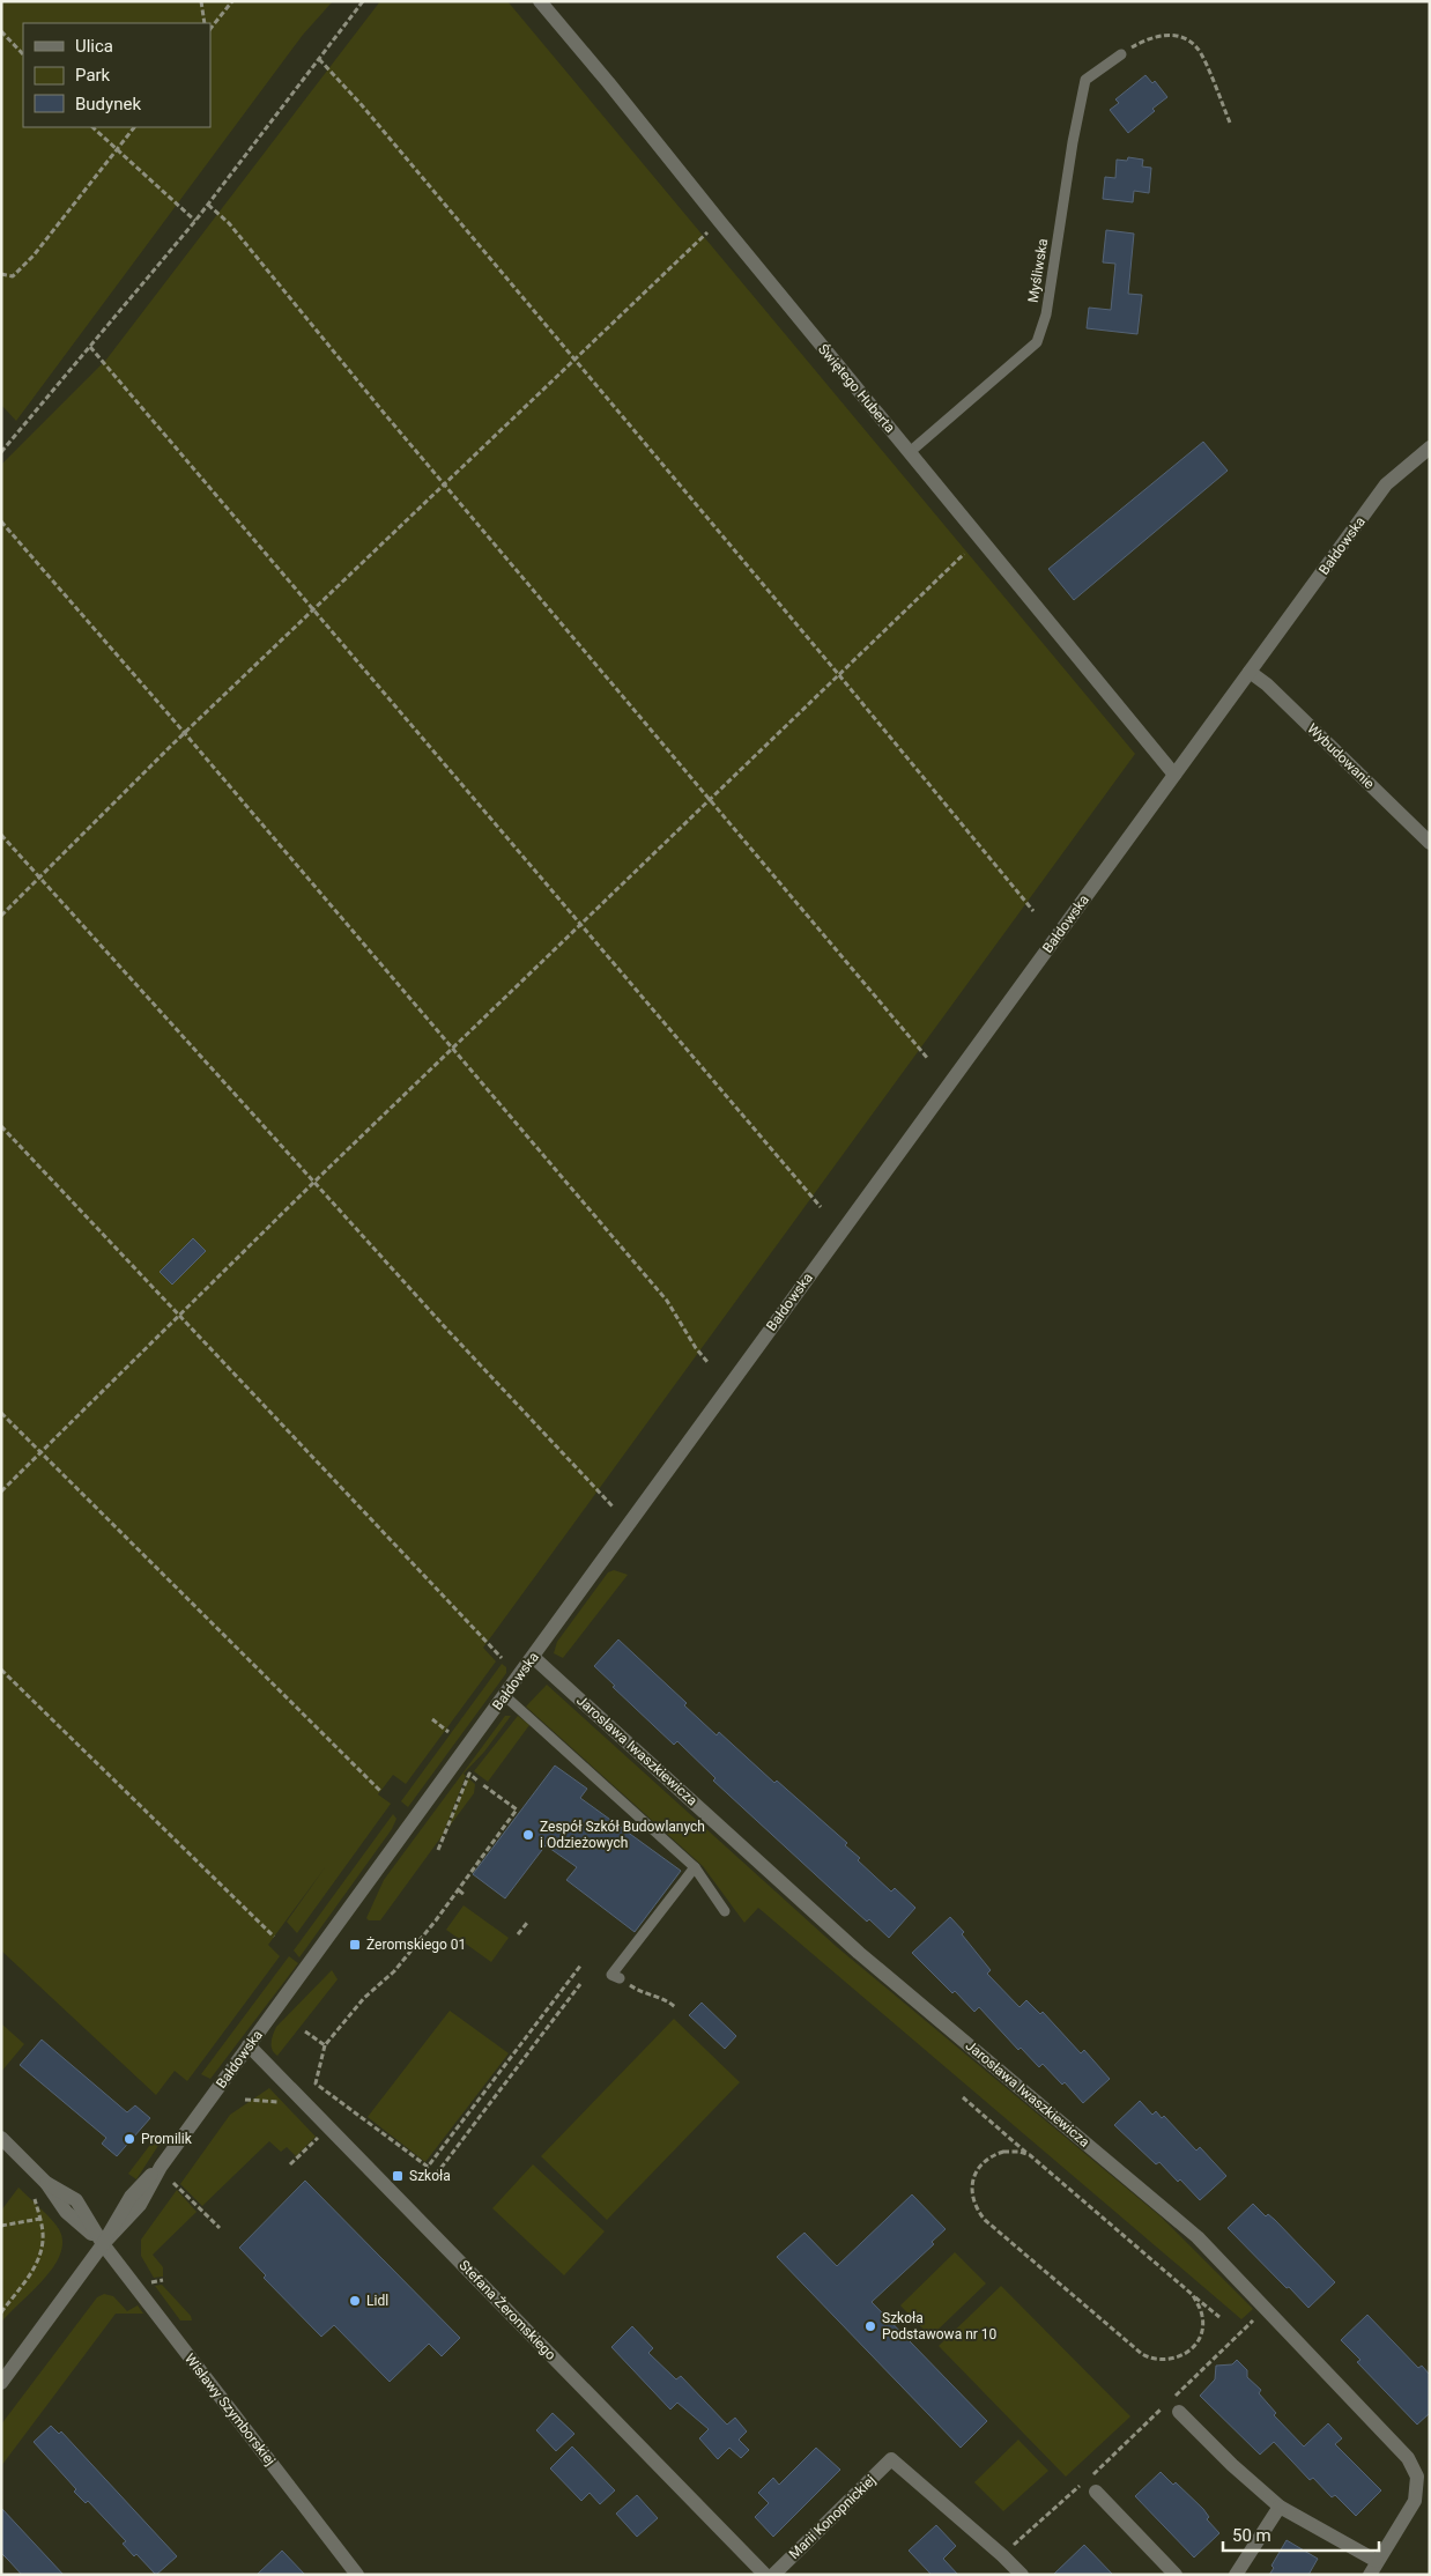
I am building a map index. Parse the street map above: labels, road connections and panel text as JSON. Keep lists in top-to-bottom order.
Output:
{
  "streets": {
    "street": [
      "Świętego Huberta",
      "Bałdowska",
      "Wybudowanie",
      "Jarosława Iwaszkiewicza",
      "Stefana Żeromskiego",
      "Wisławy Szymborskiej",
      "Marii Konopnickiej"
    ],
    "lane": ["Myśliwska"]
  },
  "crossings": [
    ["Myśliwska", "Świętego Huberta"],
    ["Świętego Huberta", "Bałdowska"],
    ["Bałdowska", "Wybudowanie"],
    ["Bałdowska", "Jarosława Iwaszkiewicza"],
    ["Bałdowska", "Stefana Żeromskiego"],
    ["Bałdowska", "Wisławy Szymborskiej"]
  ],
  "places": {
    "other": [
      "Zespół Szkół Budowlanych i Odzieżowych",
      "Promilik",
      "Lidl",
      "Szkoła Podstawowa nr 10"
    ],
    "transit": ["Żeromskiego 01", "Szkoła"]
  },
  "legend": ["Ulica", "Park", "Budynek"],
  "scale_bar": "50 m"
}
